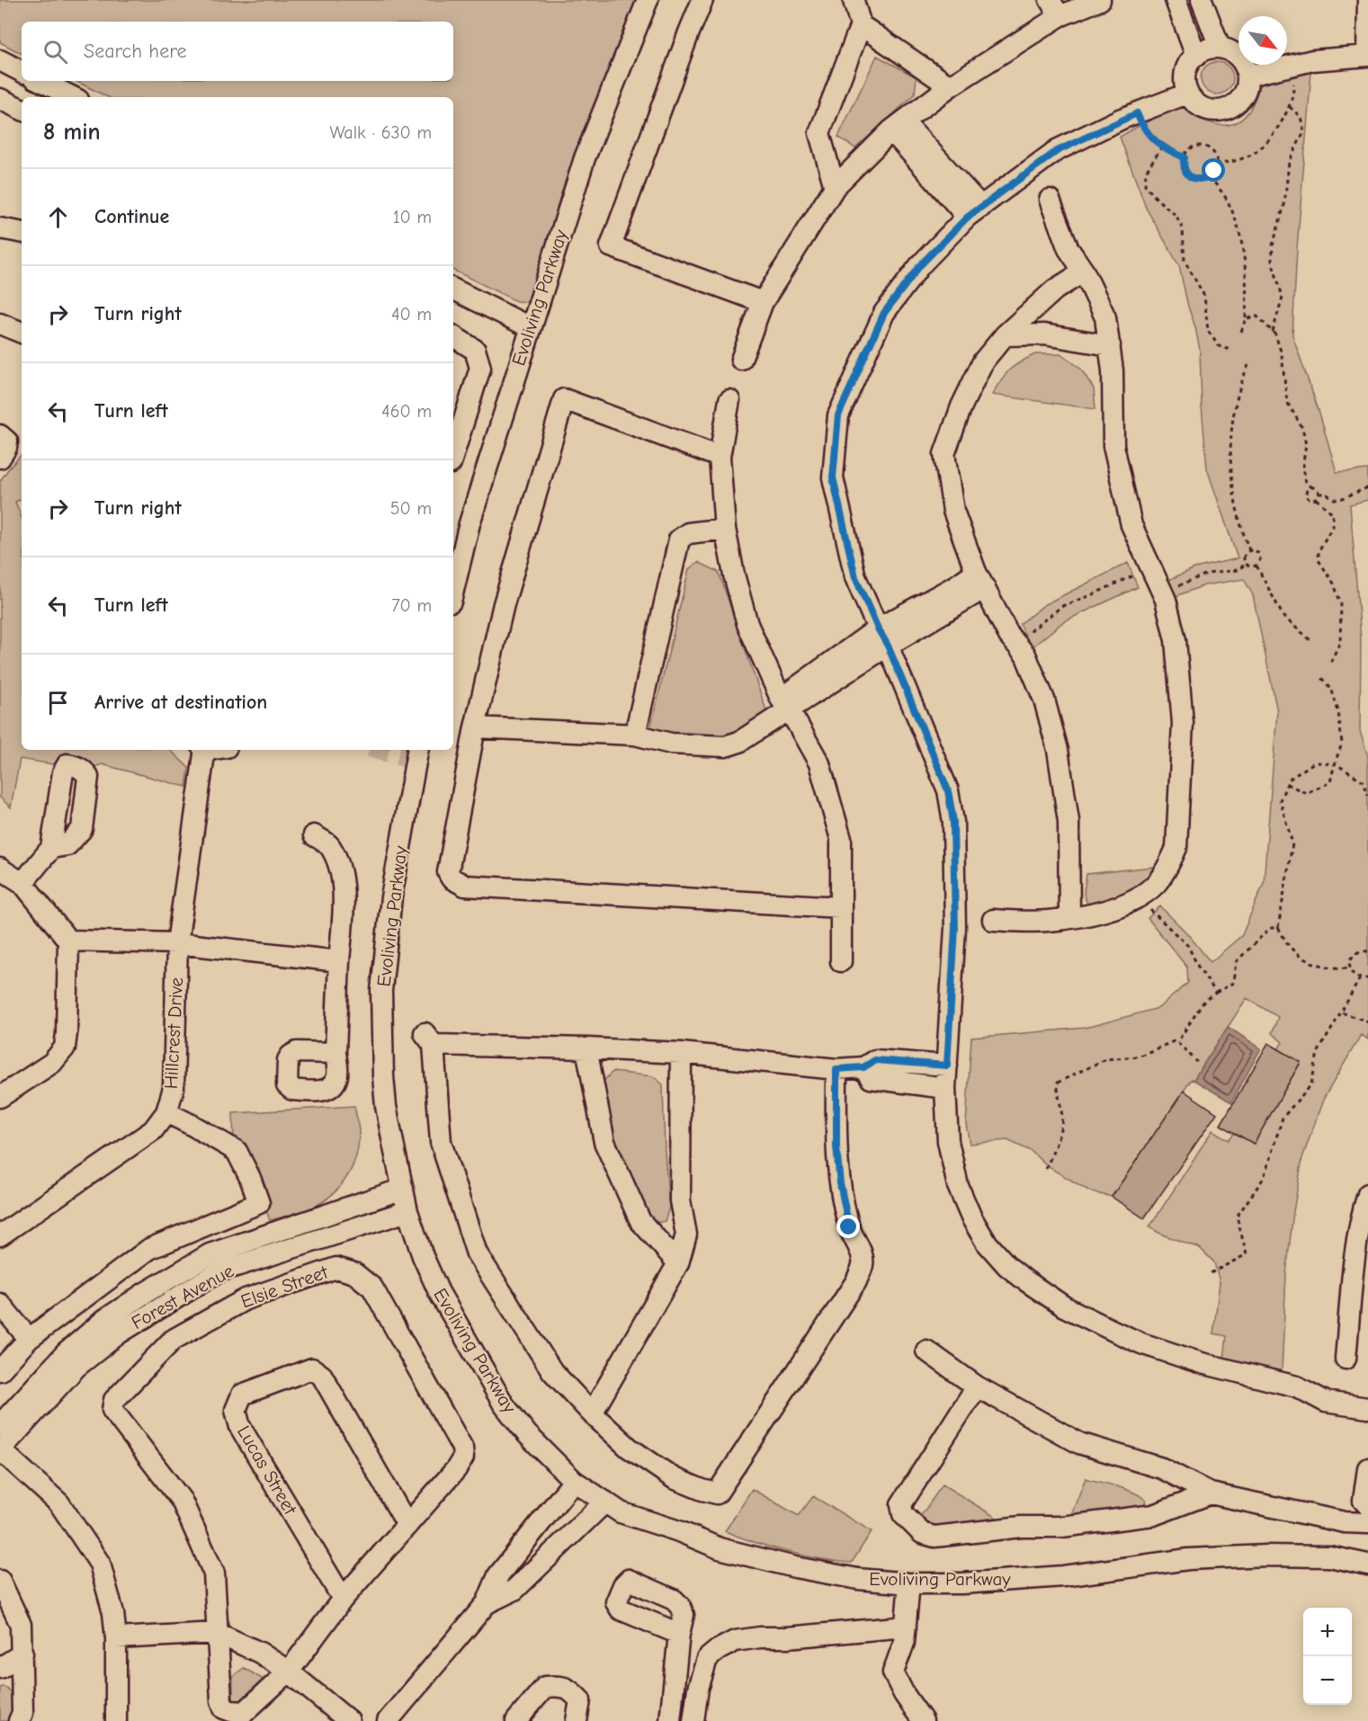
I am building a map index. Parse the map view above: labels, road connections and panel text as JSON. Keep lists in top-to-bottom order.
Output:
{
  "streets": {
    "street": [
      "Evoliving Parkway",
      "Hillcrest Drive",
      "Elsie Street",
      "Forest Avenue",
      "Lucas Street"
    ]
  },
  "crossings": [
    ["Evoliving Parkway", "Forest Avenue"],
    ["Elsie Street", "Lucas Street"]
  ],
  "north": "bottom right",
  "page": {
    "search": "Search here",
    "heading": ["8 min", "Walk · 630 m"],
    "list": [
      ["Continue", "10 m"],
      ["Turn right", "40 m"],
      ["Turn left", "460 m"],
      ["Turn right", "50 m"],
      ["Turn left", "70 m"],
      "Arrive at destination"
    ],
    "map_buttons": ["+", "−"]
  }
}
